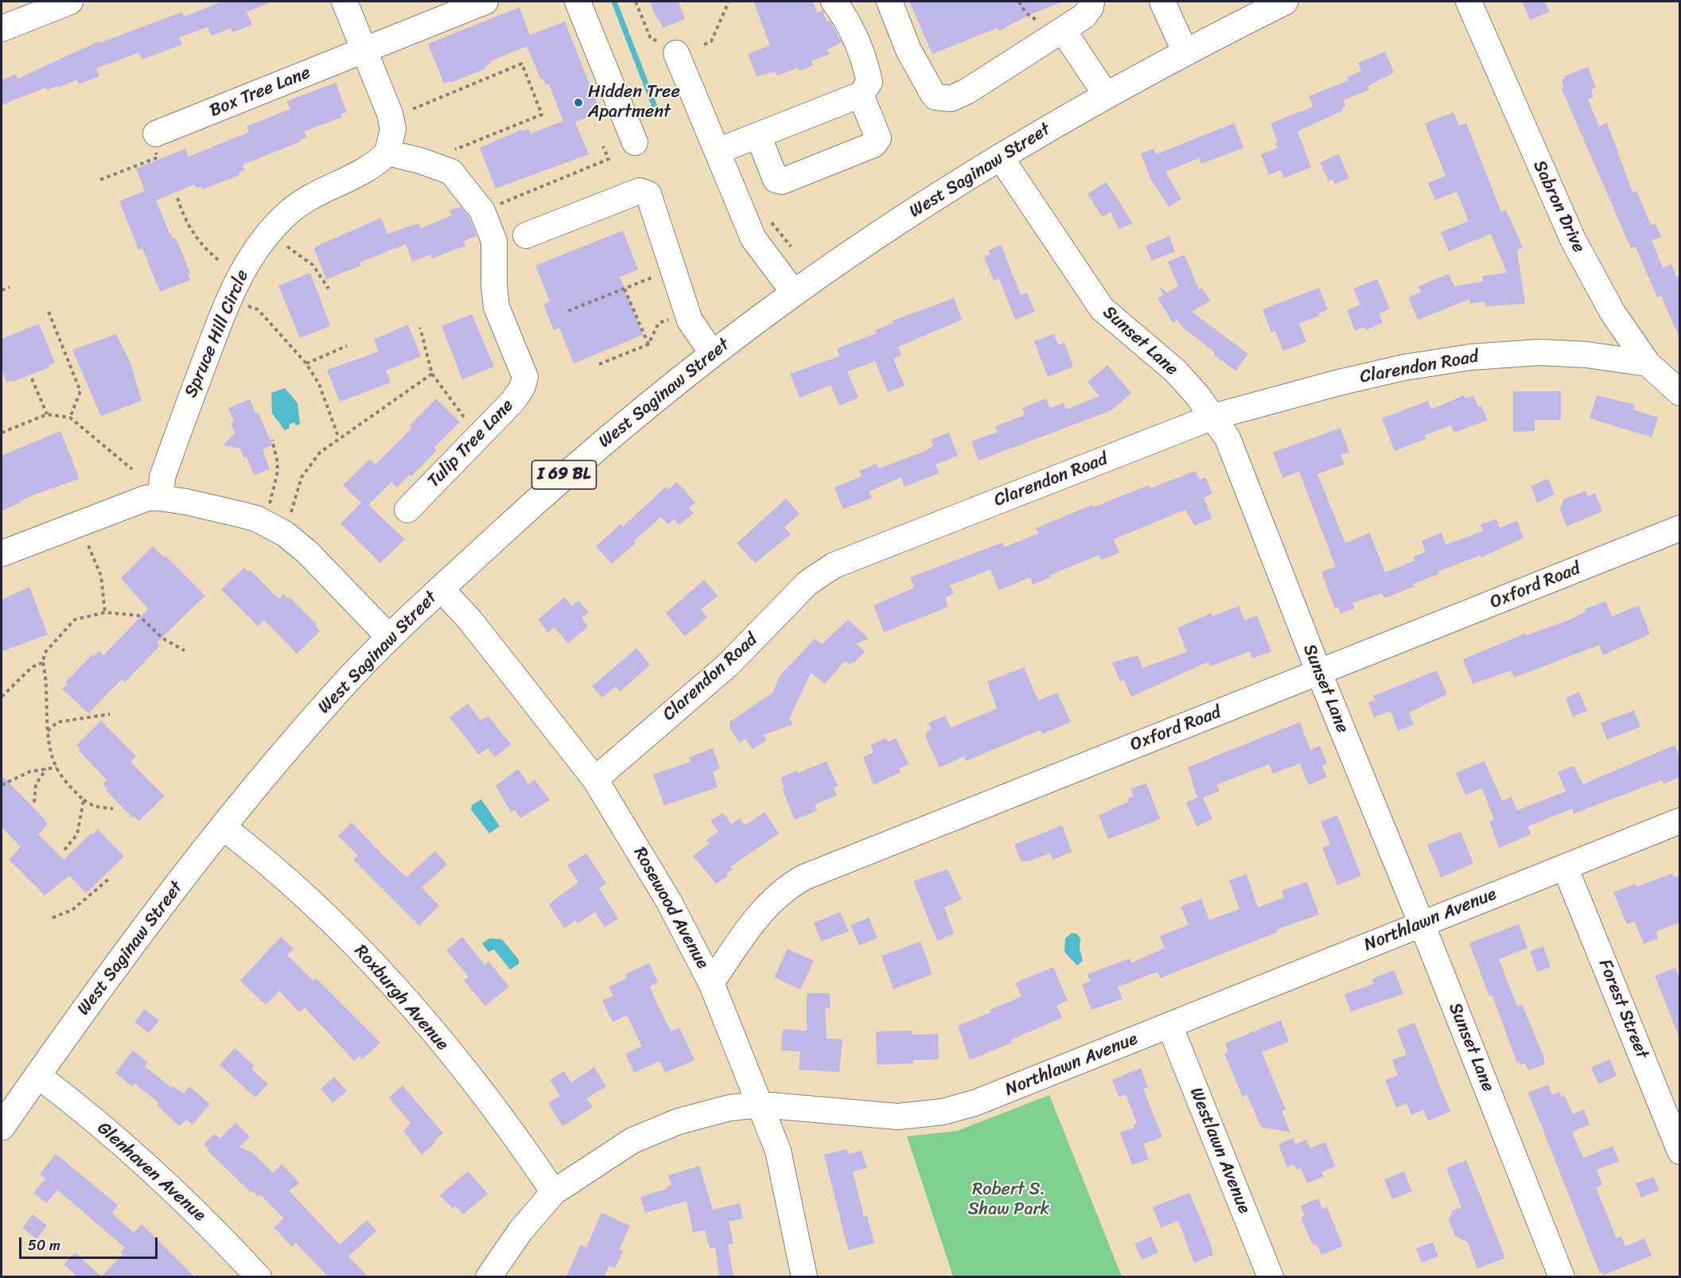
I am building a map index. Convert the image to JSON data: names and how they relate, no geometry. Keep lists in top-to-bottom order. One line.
{"streets":{"main road":["West Saginaw Street","I 69 BL"],"street":["Box Tree Lane","Sabron Drive","Spruce Hill Circle","Sunset Lane","Clarendon Road","Tulip Tree Lane","Oxford Road","Rosewood Avenue","Northlawn Avenue","Roxburgh Avenue","Forest Street","Westlawn Avenue","Glenhaven Avenue"]},"crossings":[["West Saginaw Street","Sunset Lane"],["West Saginaw Street","Rosewood Avenue"],["West Saginaw Street","Roxburgh Avenue"],["West Saginaw Street","Glenhaven Avenue"],["Sabron Drive","Clarendon Road"],["Spruce Hill Circle","Tulip Tree Lane"],["Sunset Lane","Clarendon Road"],["Sunset Lane","Oxford Road"],["Sunset Lane","Northlawn Avenue"],["Clarendon Road","Rosewood Avenue"],["Oxford Road","Rosewood Avenue"],["Rosewood Avenue","Northlawn Avenue"],["Northlawn Avenue","Roxburgh Avenue"],["Northlawn Avenue","Forest Street"],["Northlawn Avenue","Westlawn Avenue"]],"parks":["Robert S. Shaw Park"],"places":["Hidden Tree Apartment"],"scale_bar":"50 m"}
